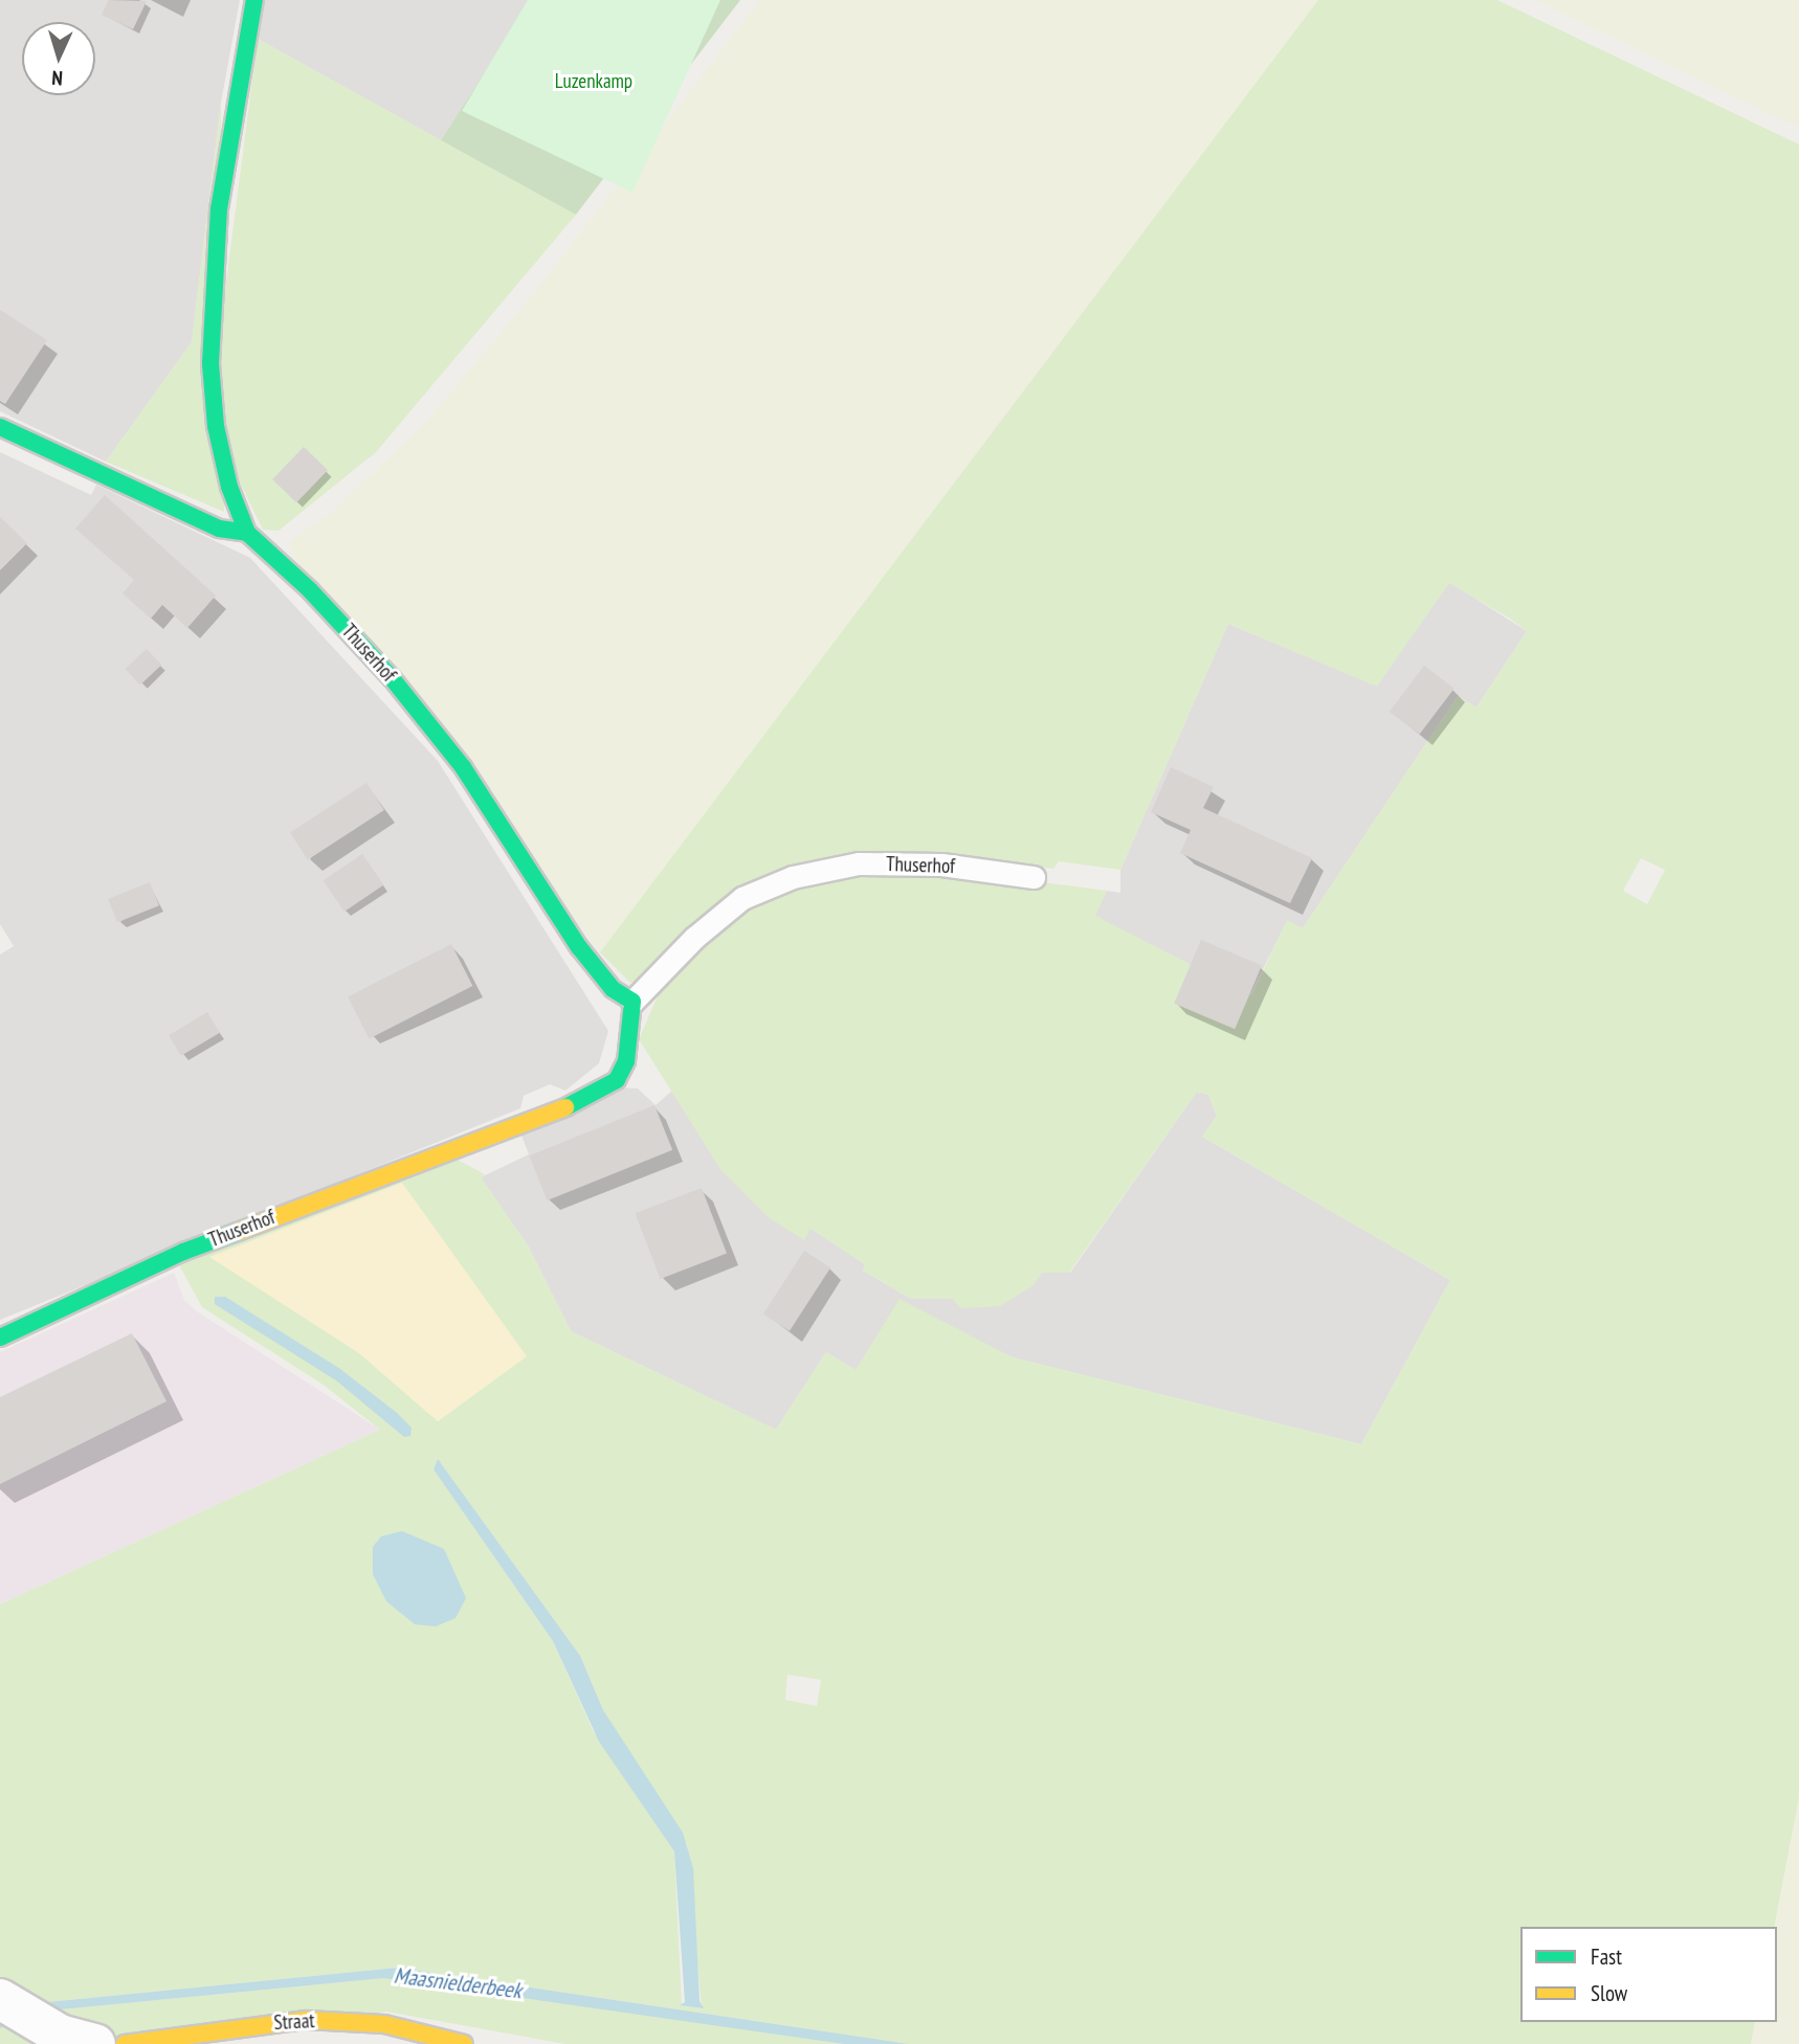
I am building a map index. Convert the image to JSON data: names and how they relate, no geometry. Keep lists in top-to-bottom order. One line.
{"streets":{"street":["Thuserhof","Straat"]},"water":["Maasnielderbeek"],"parks":["Luzenkamp"],"legend":["Fast","Slow"],"north":"bottom"}
